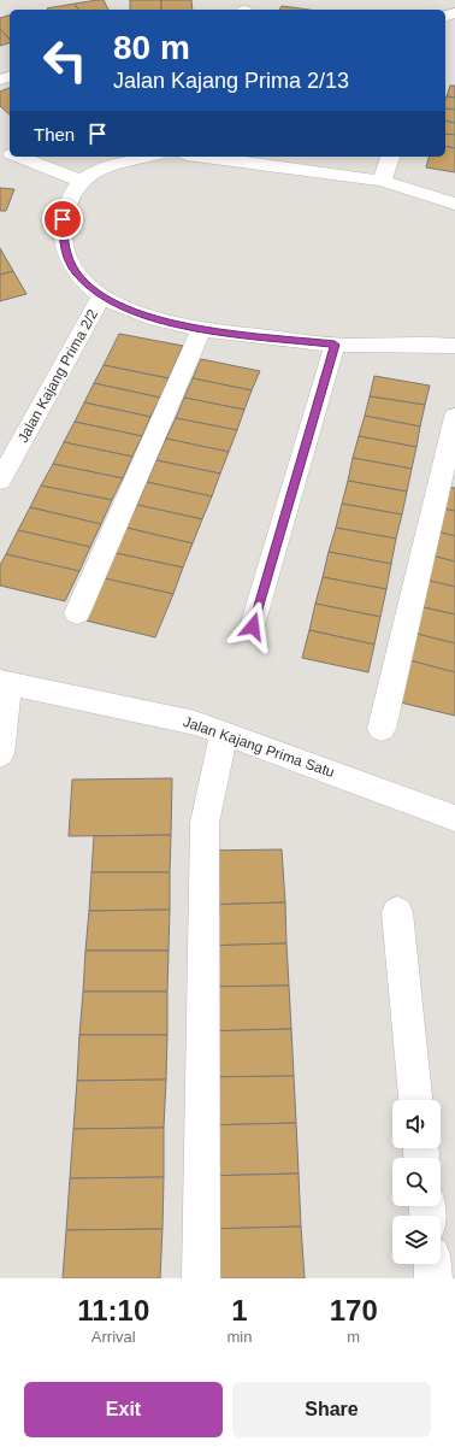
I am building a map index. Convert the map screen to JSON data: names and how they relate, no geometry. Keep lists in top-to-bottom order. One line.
{"streets":{"street":["Jalan Kajang Prima 2/2","Jalan Kajang Prima Satu"]},"page":{"turn":["80 m","Jalan Kajang Prima 2/13"],"then":"Then","eta":["11:10","Arrival","1","min","170","m"],"buttons":["Exit","Share"]}}
